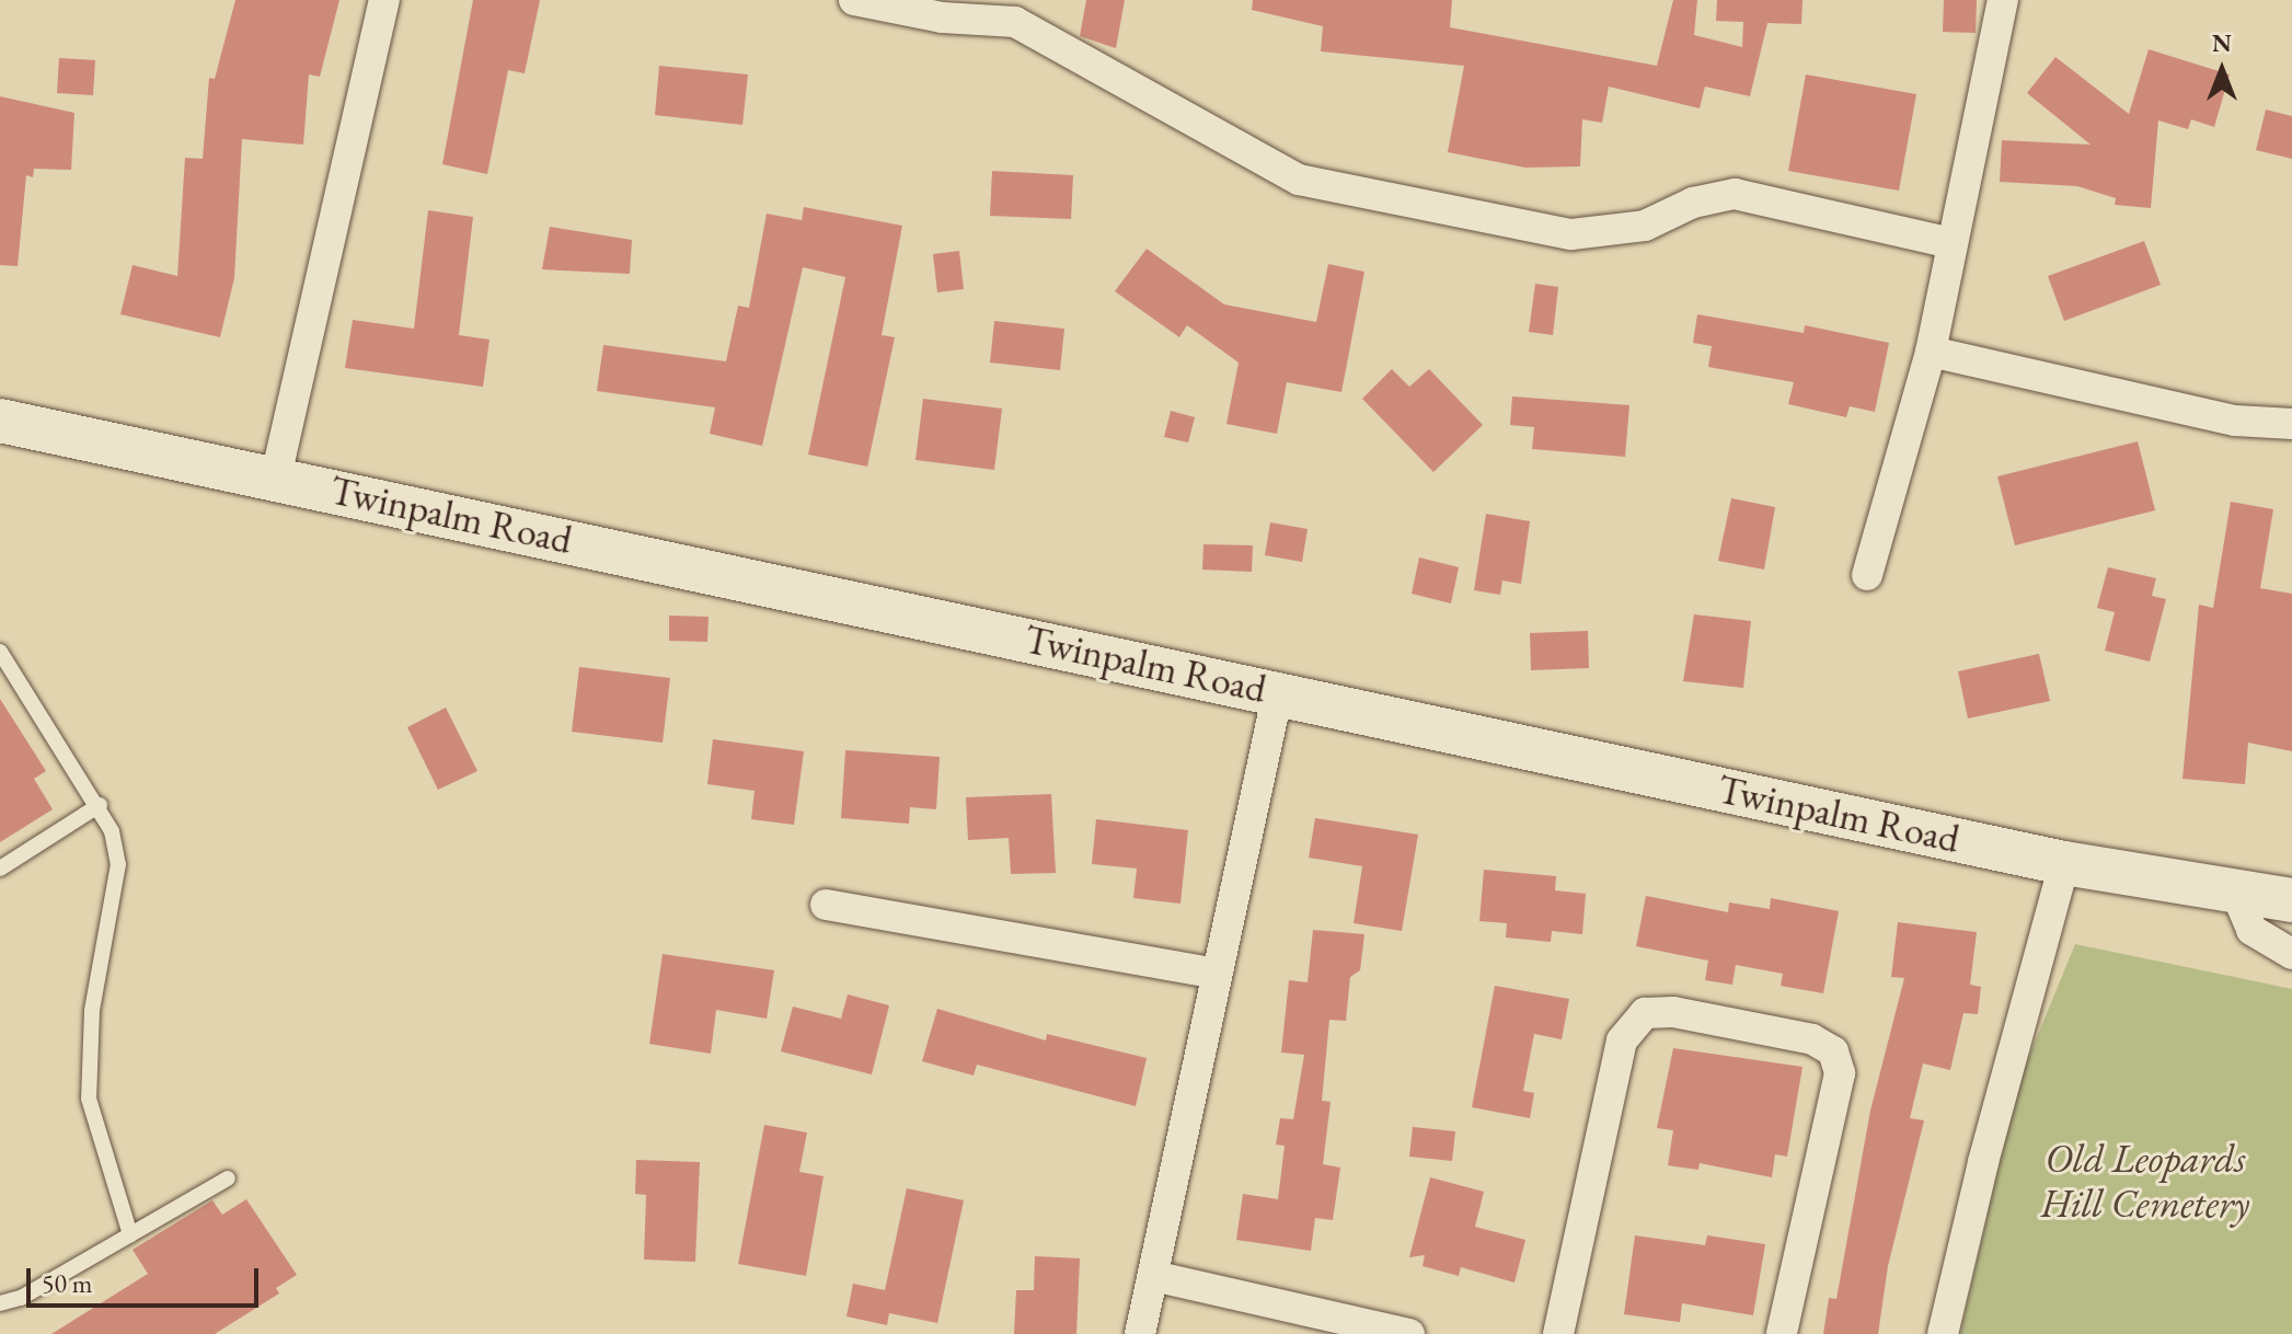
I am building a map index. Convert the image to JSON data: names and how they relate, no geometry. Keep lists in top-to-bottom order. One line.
{"streets":{"main road":["Twinpalm Road"]},"parks":["Old Leopards Hill Cemetery"],"scale_bar":"50 m","north":"top"}
